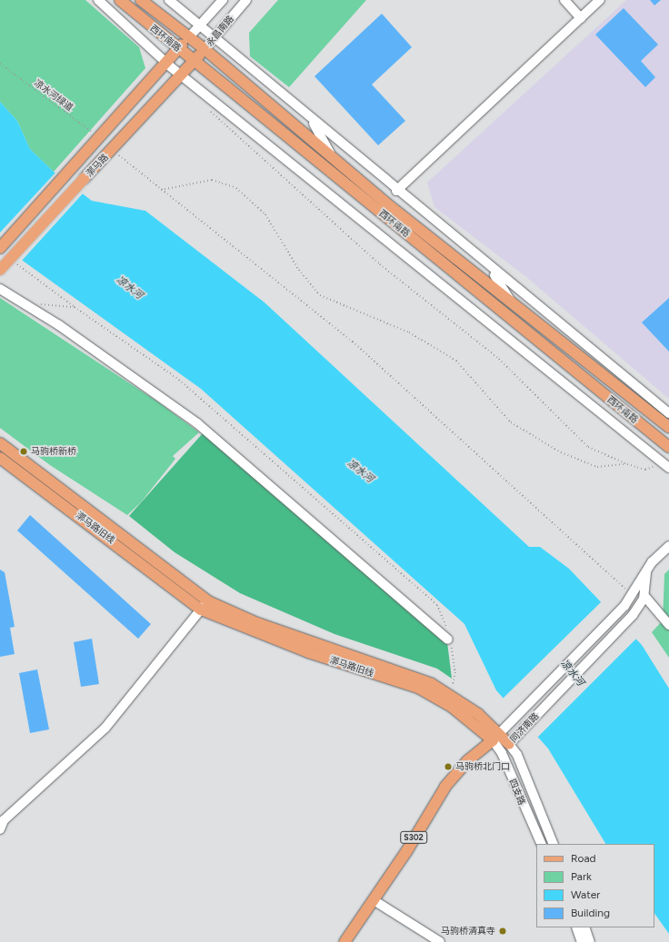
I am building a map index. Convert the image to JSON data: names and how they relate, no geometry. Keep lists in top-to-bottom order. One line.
{"streets":{"main road":["永昌南路","西环南路","漷马路","漷马路旧线","S302"],"street":["同济南路","四支路"],"path":["凉水河绿道"]},"crossings":[["永昌南路","西环南路"],["永昌南路","漷马路"],["西环南路","漷马路"],["凉水河绿道","漷马路"],["漷马路旧线","同济南路"],["漷马路旧线","四支路"],["漷马路旧线","S302"],["同济南路","四支路"],["同济南路","S302"],["四支路","S302"]],"water":["凉水河"],"places":["马驹桥新桥","马驹桥北门口","马驹桥清真寺"],"legend":["Road","Park","Water","Building"]}
